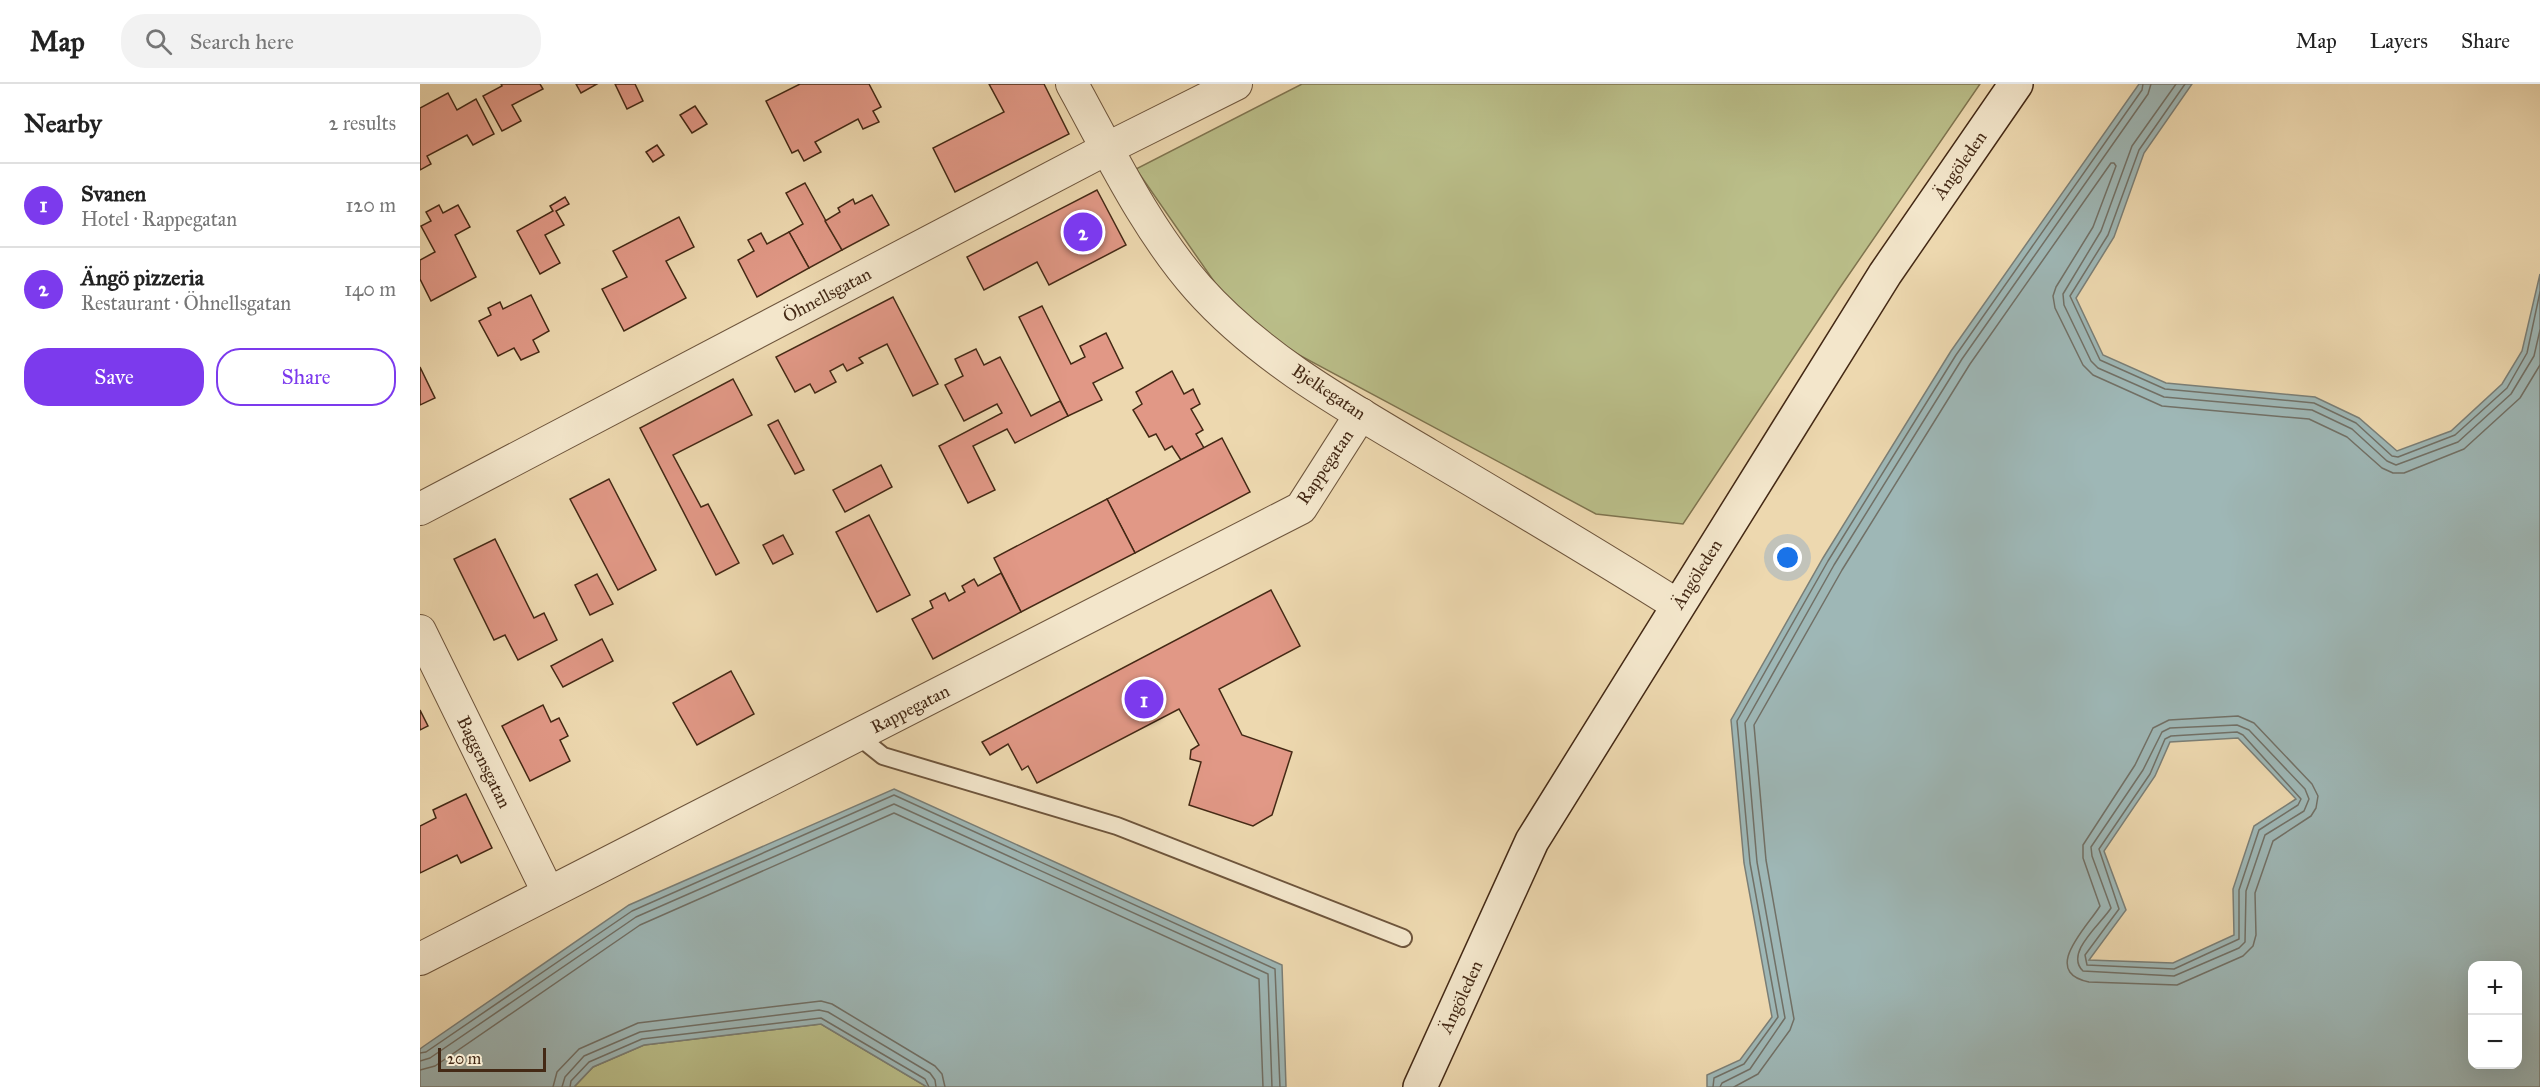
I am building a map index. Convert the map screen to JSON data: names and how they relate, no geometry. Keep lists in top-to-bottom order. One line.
{"streets":{"main road":["Ängöleden"],"street":["Öhnellsgatan","Bjelkegatan","Rappegatan","Baggensgatan"]},"crossings":[["Ängöleden","Bjelkegatan"],["Öhnellsgatan","Bjelkegatan"],["Bjelkegatan","Rappegatan"],["Rappegatan","Baggensgatan"]],"scale_bar":"20 m","page":{"header":"Map","search":"Search here","nav":["Map","Layers","Share"],"heading":["Nearby","2 results"],"list":[{"mark":"1","name":"Svanen","note":"Hotel · Rappegatan","value":"120 m"},{"mark":"2","name":"Ängö pizzeria","note":"Restaurant · Öhnellsgatan","value":"140 m"}],"pins":["2","1"],"buttons":["Save","Share"],"map_buttons":["+","−"],"scale":"20 m"}}
